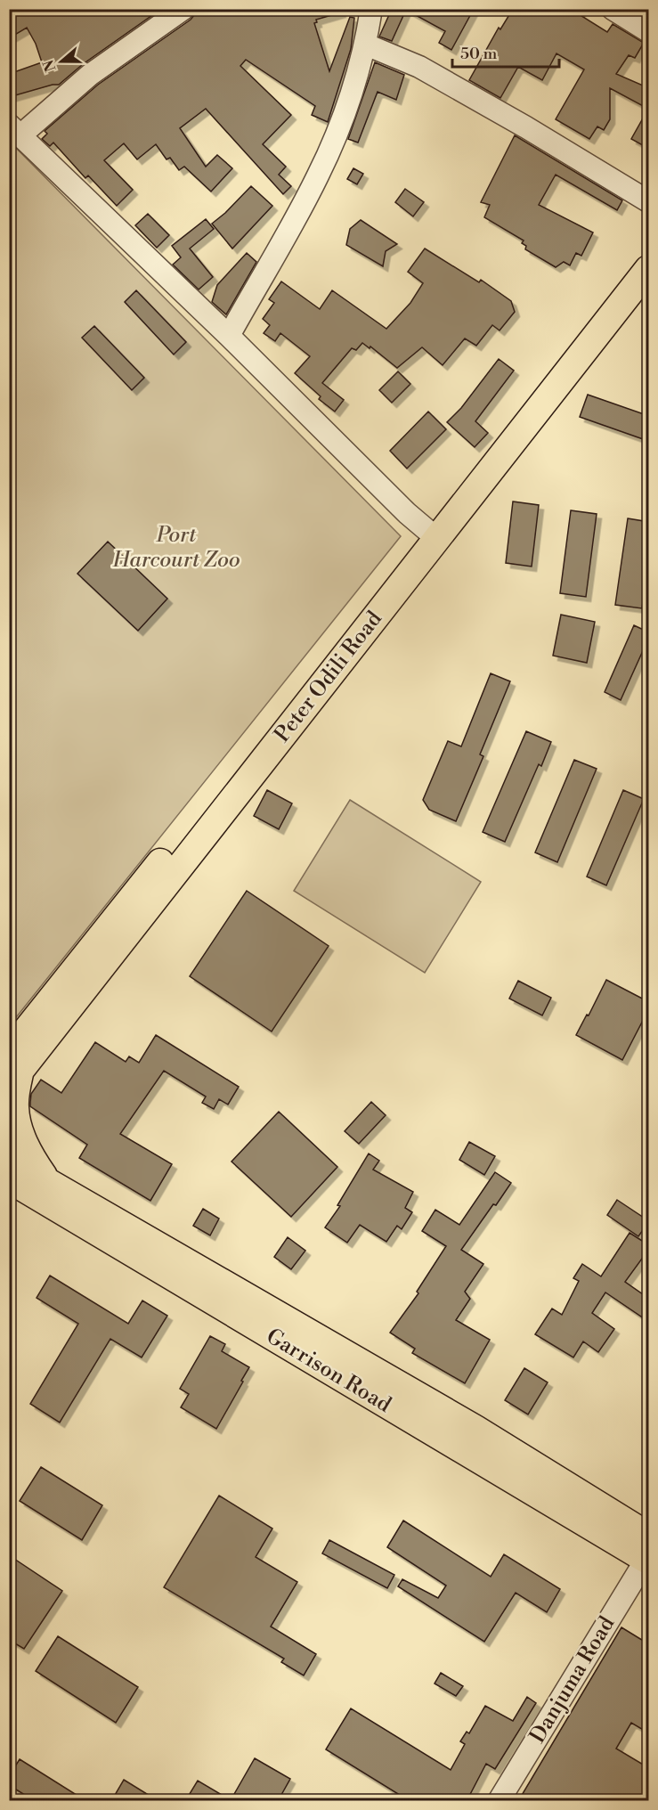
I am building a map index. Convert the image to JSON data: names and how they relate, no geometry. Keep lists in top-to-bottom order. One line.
{"streets":{"main road":["Peter Odili Road","Garrison Road"],"street":["Danjuma Road"]},"crossings":[["Garrison Road","Danjuma Road"]],"parks":["Port Harcourt Zoo"],"scale_bar":"50 m","north":"left"}
